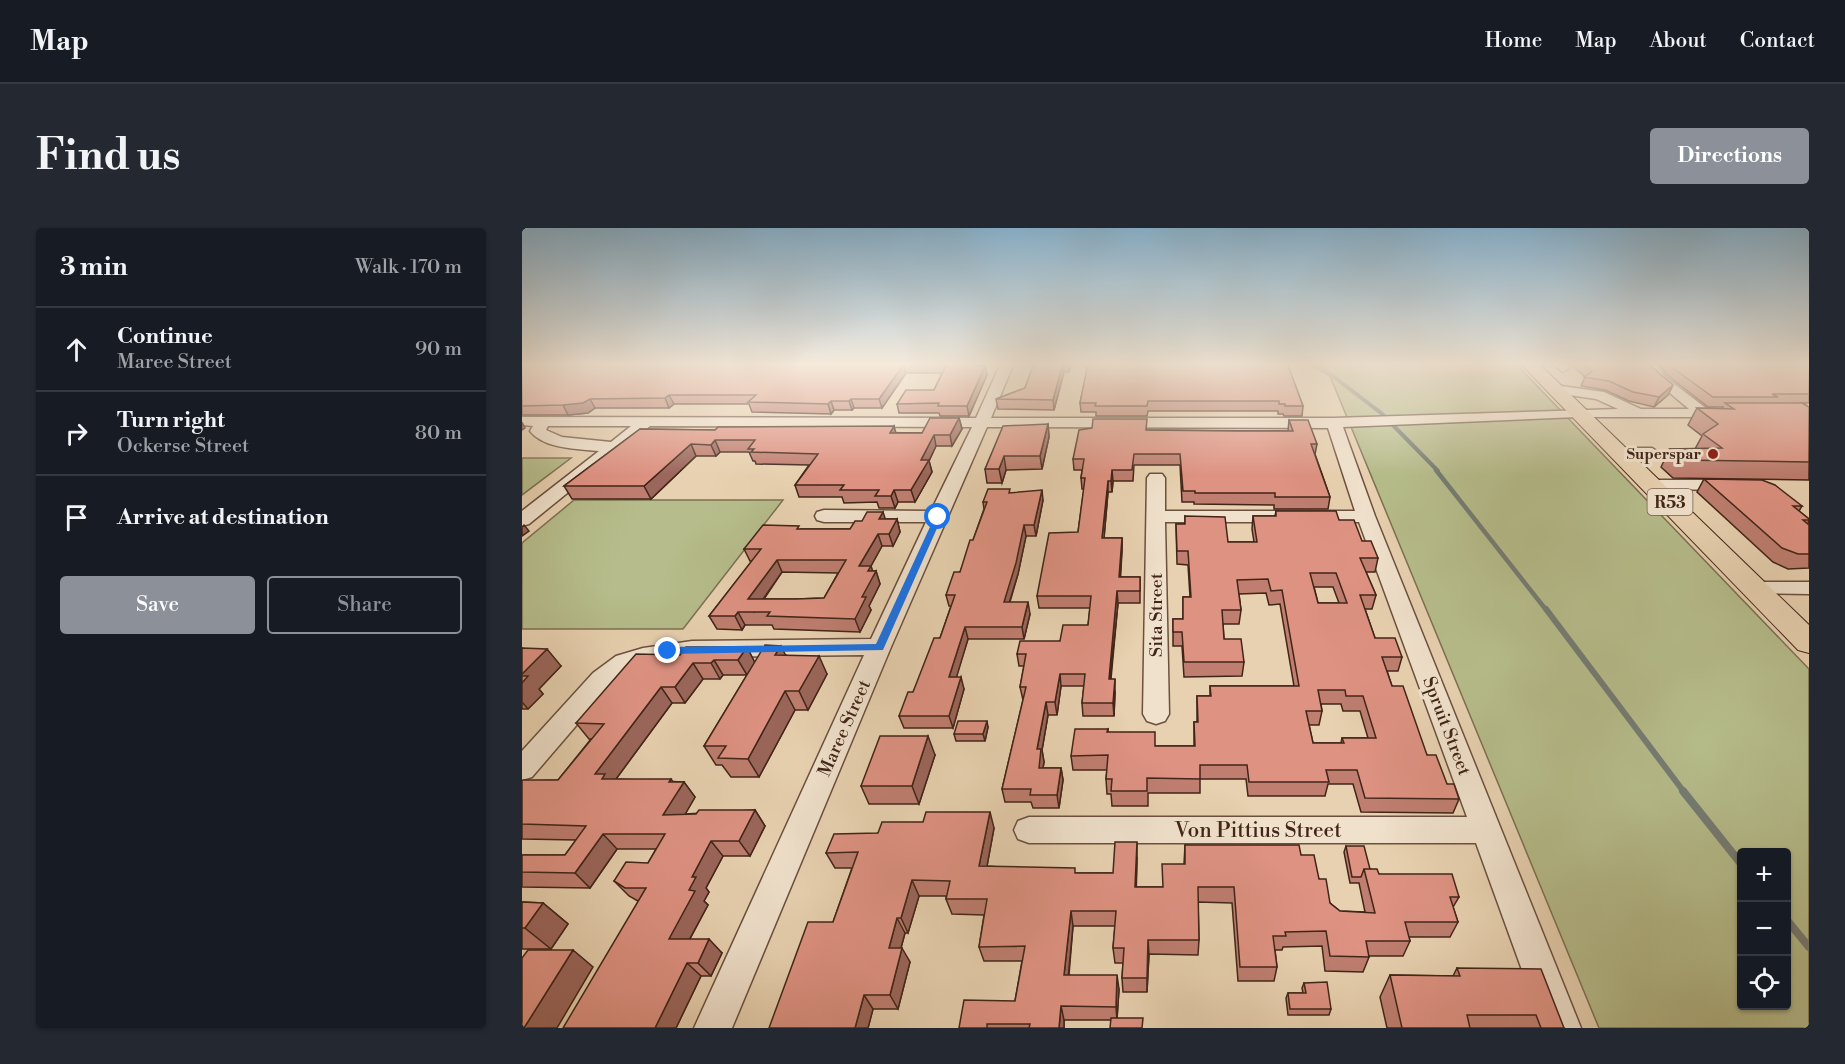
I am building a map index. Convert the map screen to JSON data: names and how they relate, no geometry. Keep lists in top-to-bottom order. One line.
{"streets":{"main road":["R53"],"street":["Sita Street","Spruit Street","Maree Street","Von Pittius Street"]},"crossings":[["Spruit Street","Von Pittius Street"]],"places":["Superspar"],"page":{"header":"Map","nav":["Home","Map","About","Contact"],"buttons":["Directions",["Save","Share"]],"title":"Find us","heading":["3 min","Walk · 170 m"],"list":[["Continue","Maree Street","90 m"],["Turn right","Ockerse Street","80 m"],"Arrive at destination"],"map_buttons":["+","−"]}}
